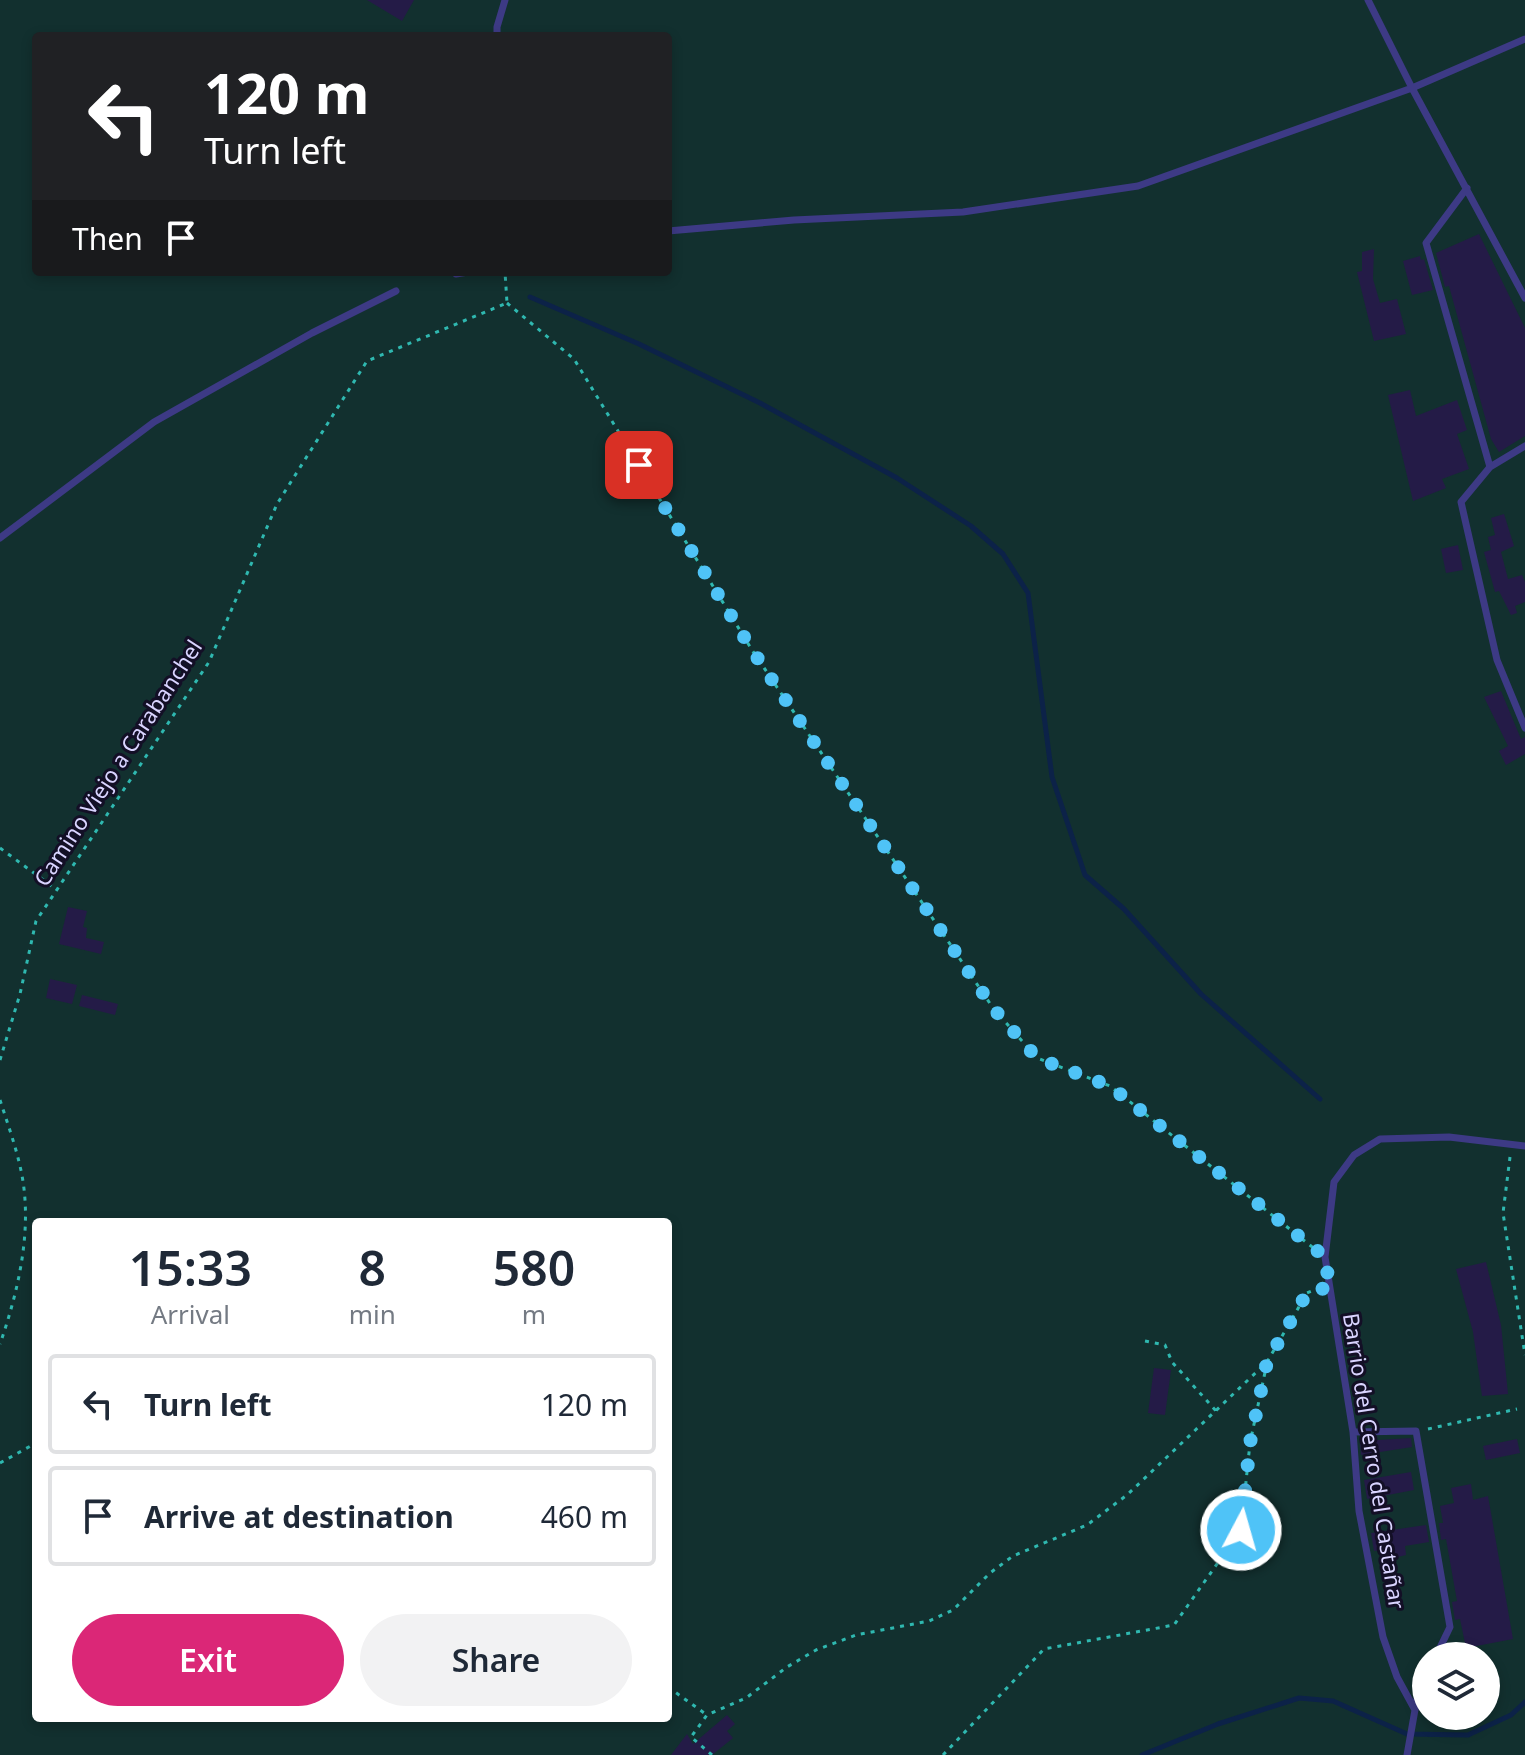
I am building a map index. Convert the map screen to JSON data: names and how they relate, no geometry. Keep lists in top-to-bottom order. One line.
{"streets":{"lane":["Barrio del Cerro del Castañar"],"path":["Camino Viejo a Carabanchel"]},"page":{"turn":["120 m","Turn left"],"then":"Then","eta":["15:33","Arrival","8","min","580","m"],"list":[{"name":"Turn left","value":"120 m"},{"name":"Arrive at destination","value":"460 m"}],"buttons":["Exit","Share"]}}
